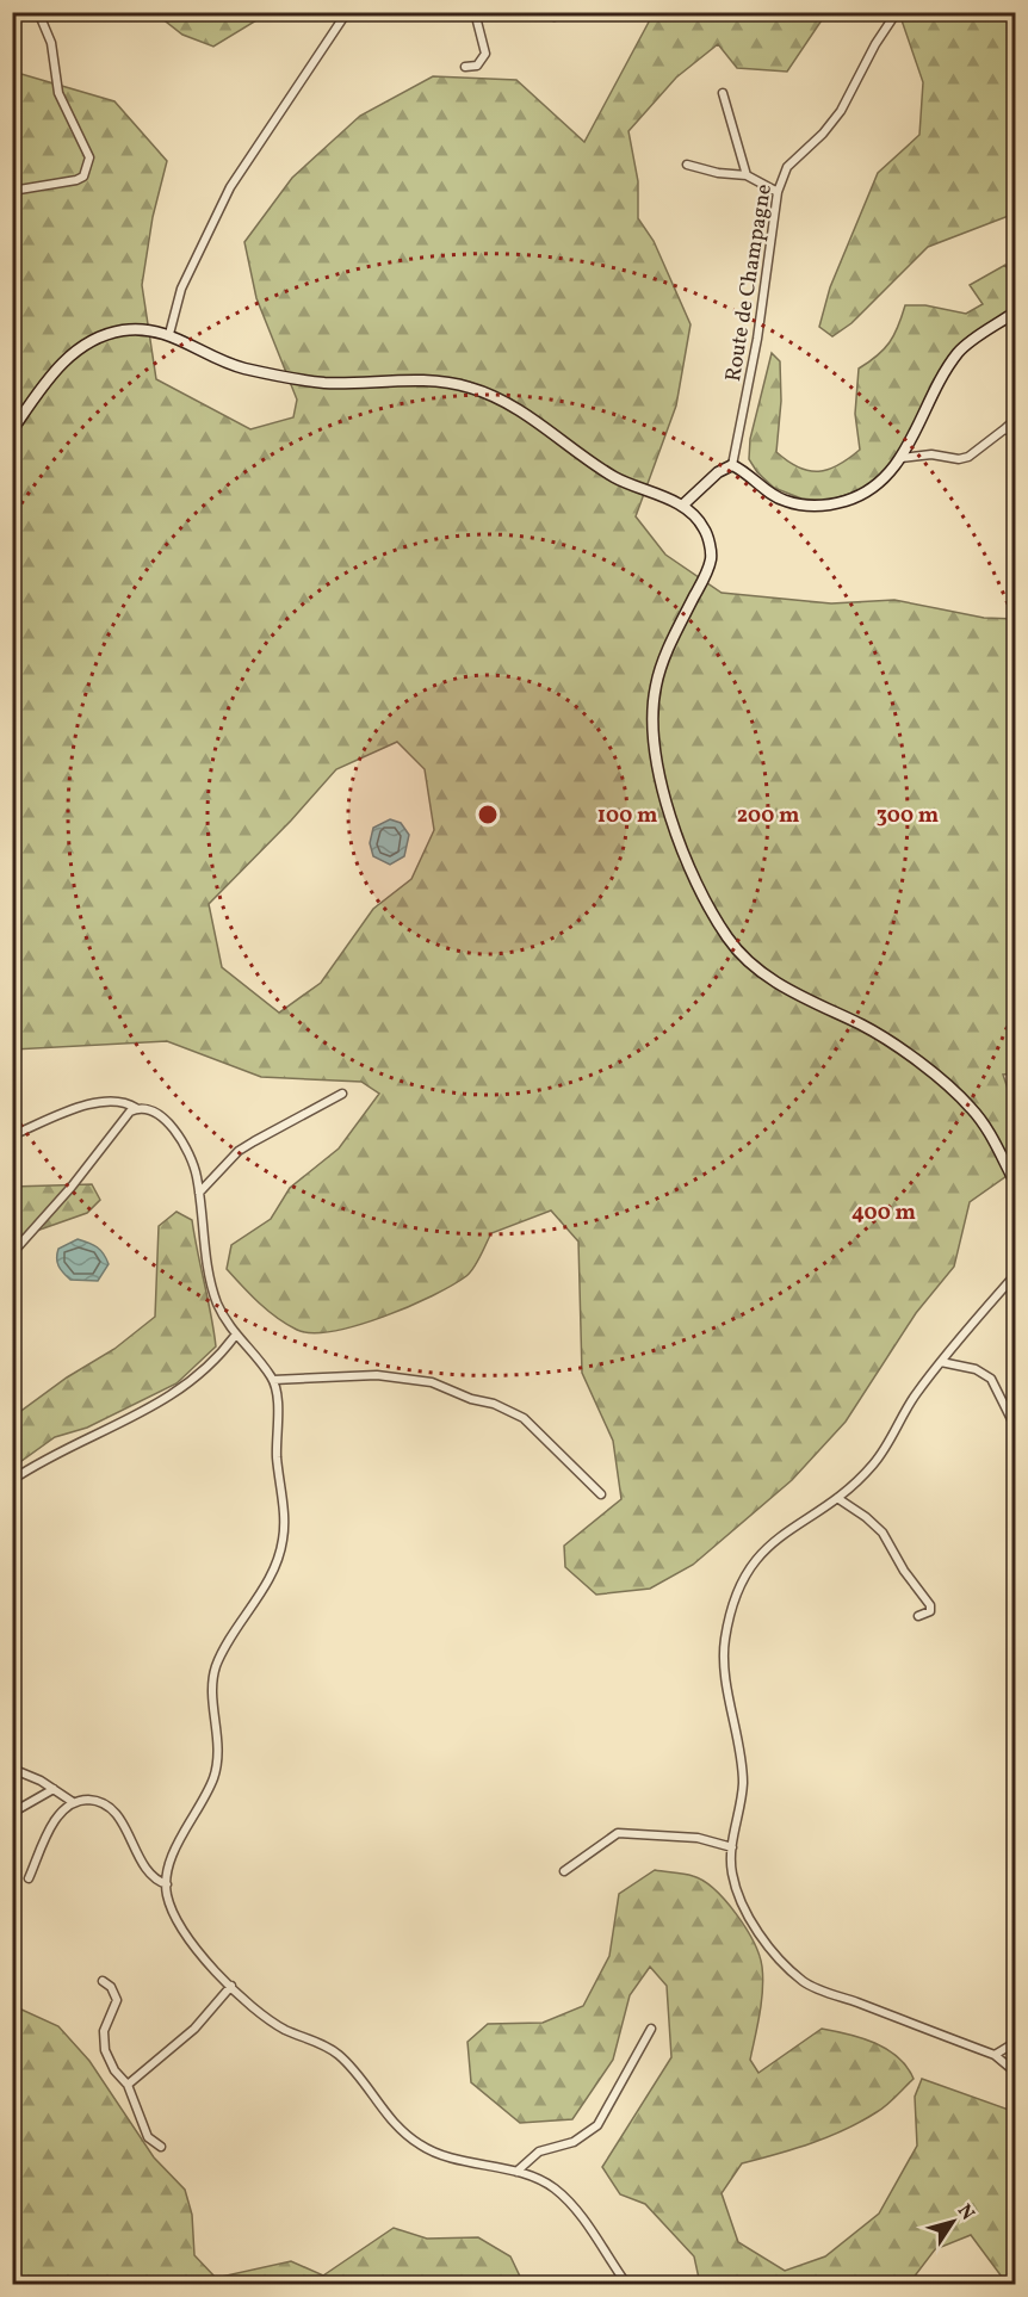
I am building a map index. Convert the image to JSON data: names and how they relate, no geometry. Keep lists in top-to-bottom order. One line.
{"streets":{"street":["Route de Champagne"]},"north":"top right","rings":["100 m","200 m","300 m","400 m"]}
